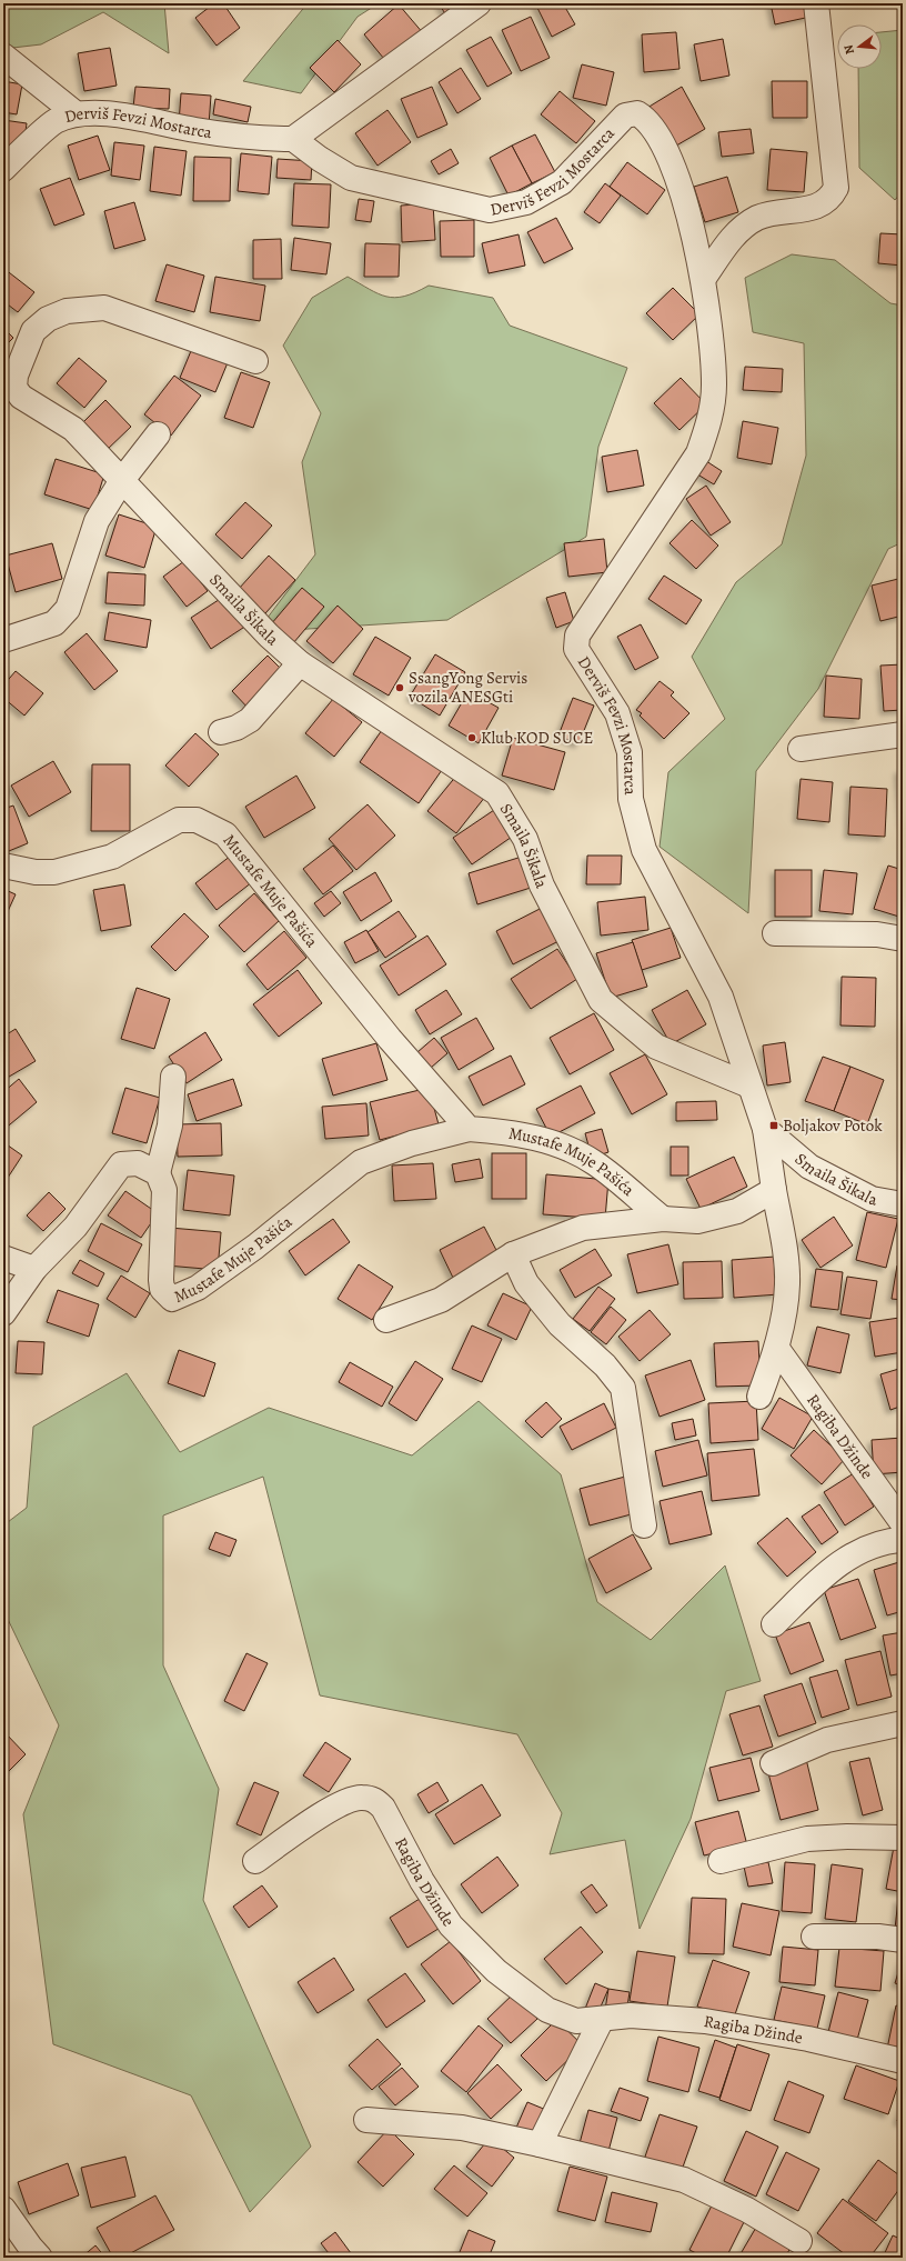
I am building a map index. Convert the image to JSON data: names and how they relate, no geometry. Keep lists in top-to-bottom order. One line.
{"streets":{"street":["Derviš Fevzi Mostarca","Smaila Šikala","Mustafe Muje Pašića","Ragiba Džinde"]},"crossings":[["Derviš Fevzi Mostarca","Smaila Šikala"]],"places":{"other":["SsangYong Servis vozila ANESGti","Klub KOD SUCE"],"transit":["Boljakov Potok"]},"north":"left"}
